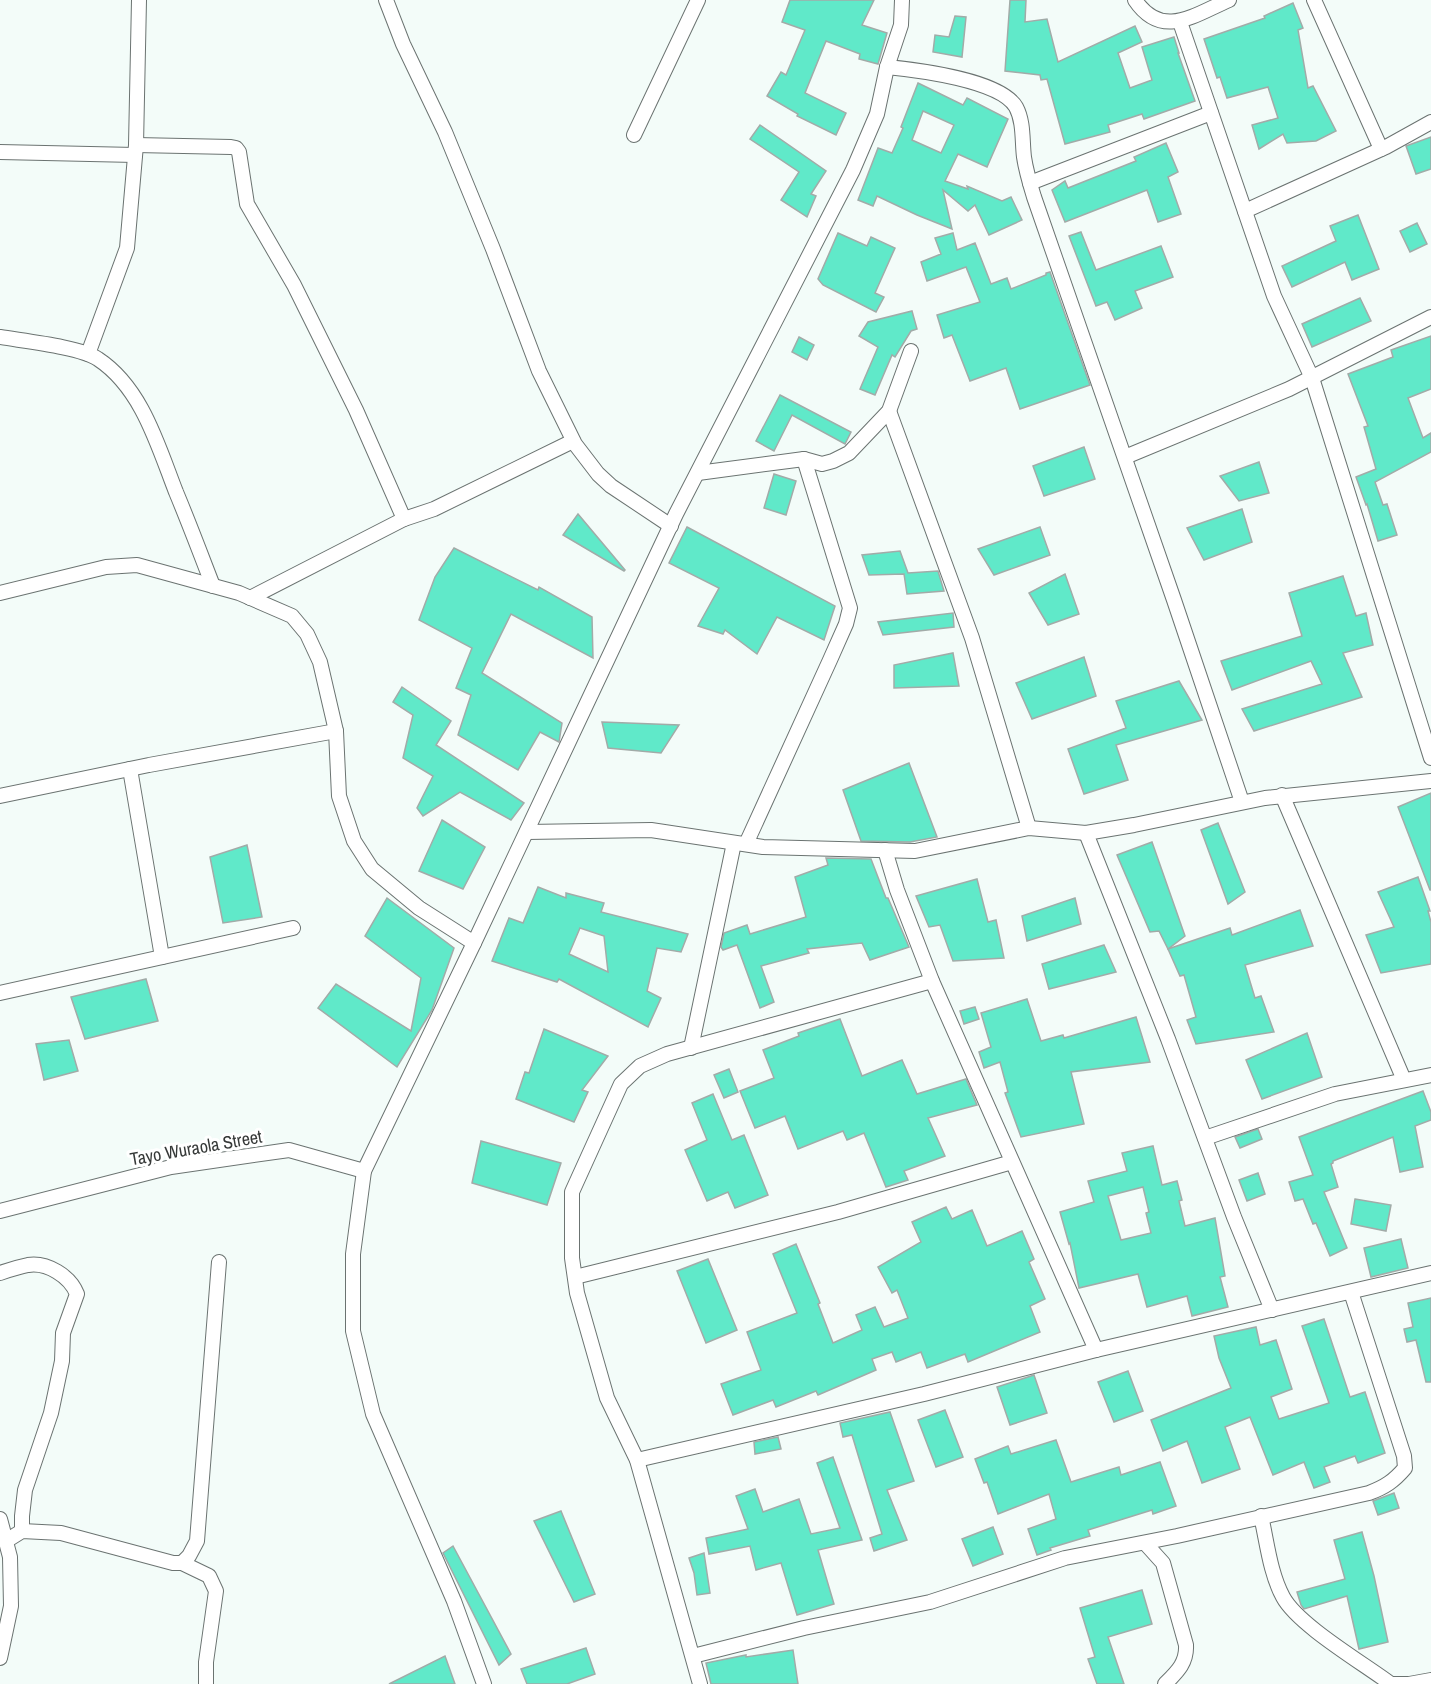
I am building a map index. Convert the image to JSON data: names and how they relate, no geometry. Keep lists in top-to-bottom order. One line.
{"streets":{"street":["Tayo Wuraola Street"]}}
